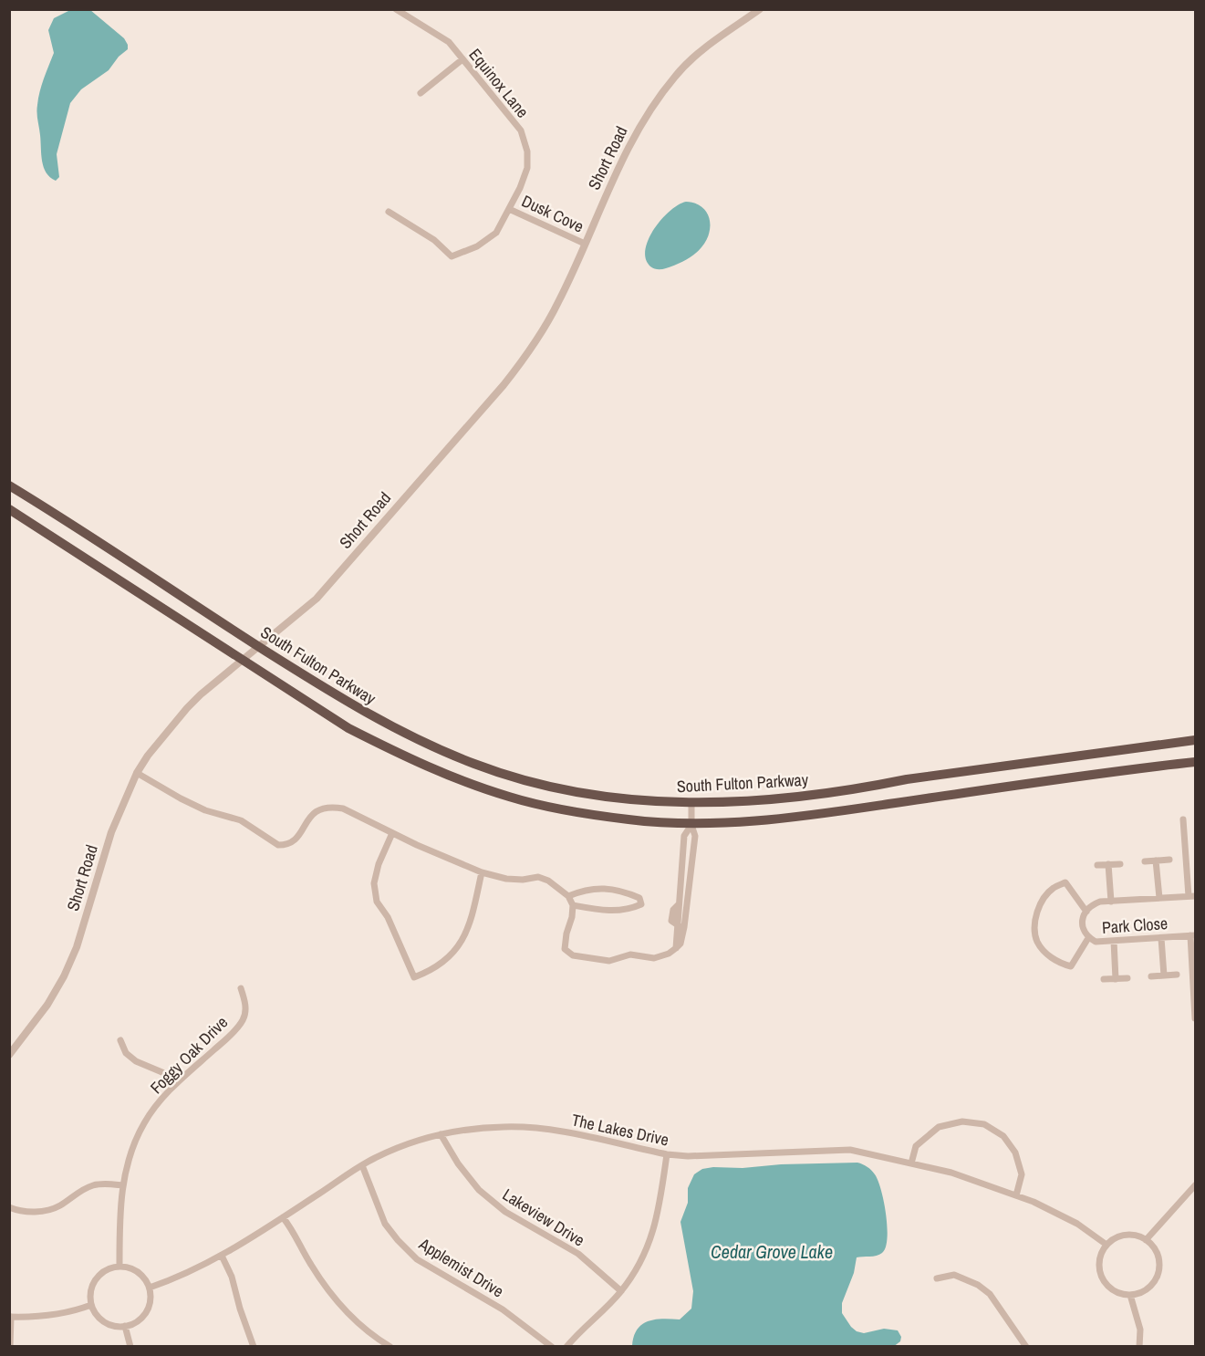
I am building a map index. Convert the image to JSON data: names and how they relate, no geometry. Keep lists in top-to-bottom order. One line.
{"streets":{"highway":["South Fulton Parkway"],"street":["Equinox Lane","Short Road","Dusk Cove","Park Close","Foggy Oak Drive","The Lakes Drive","Lakeview Drive","Applemist Drive"]},"crossings":[["Equinox Lane","Dusk Cove"],["Short Road","Dusk Cove"],["Short Road","South Fulton Parkway"],["Foggy Oak Drive","The Lakes Drive"],["The Lakes Drive","Lakeview Drive"],["The Lakes Drive","Applemist Drive"]],"water":["Cedar Grove Lake"]}
